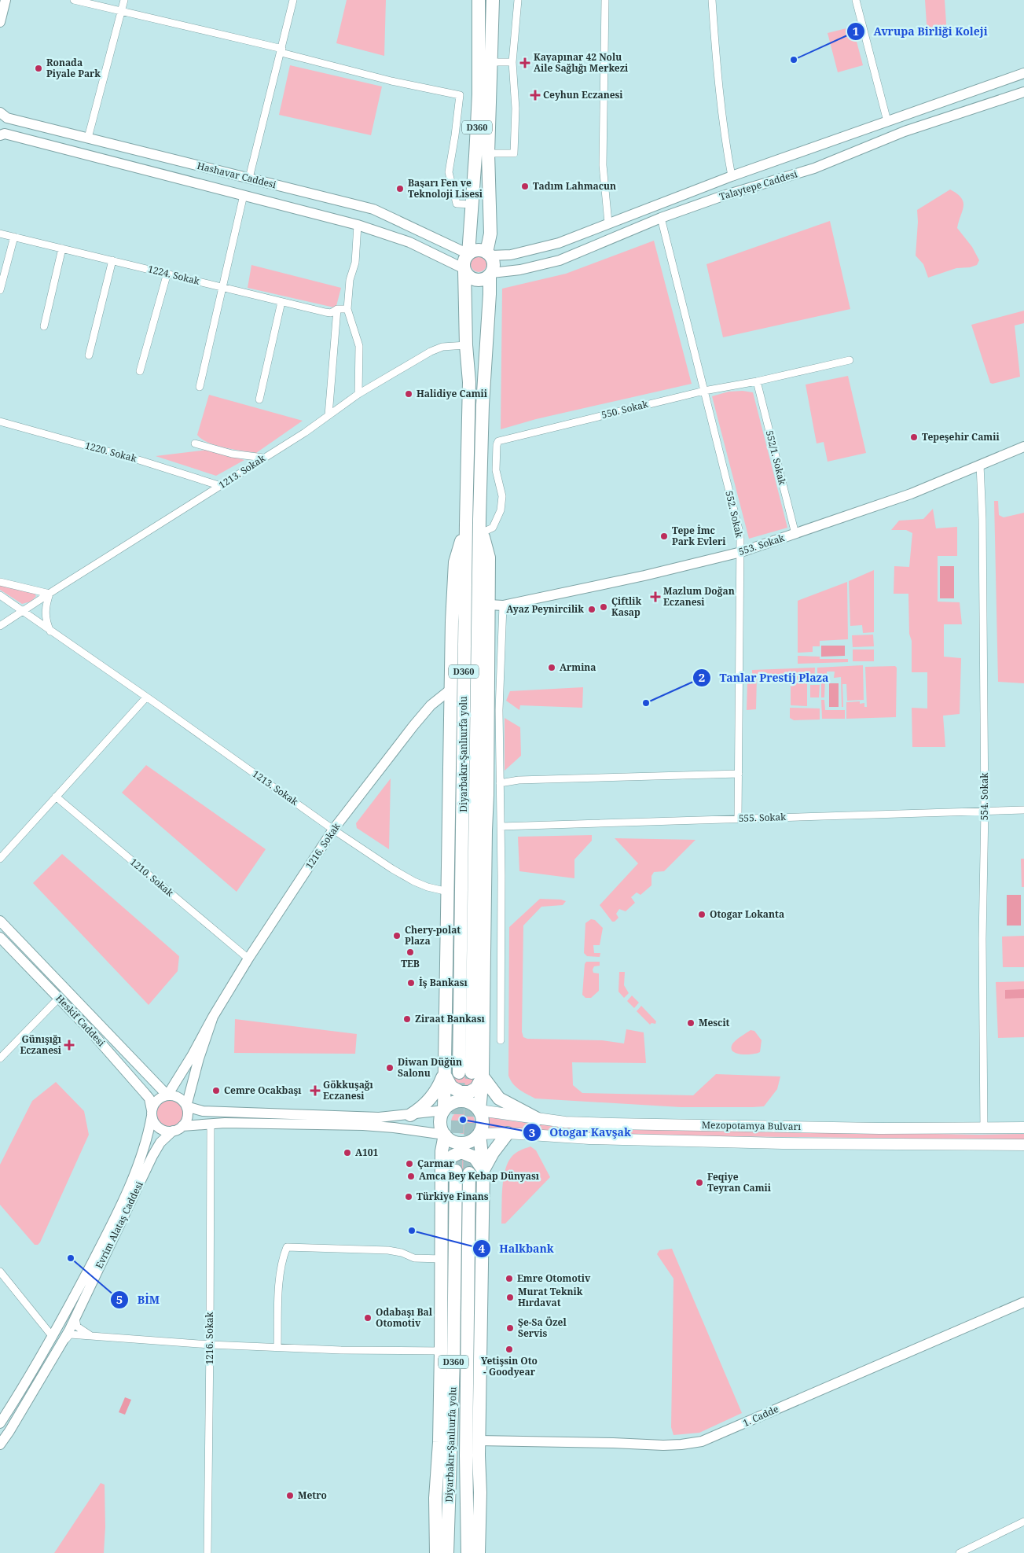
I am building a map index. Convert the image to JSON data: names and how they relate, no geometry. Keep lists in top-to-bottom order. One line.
{"streets":{"highway":["D360","Diyarbakır-Şanlıurfa yolu"],"main road":["Hashavar Caddesi","Talaytepe Caddesi","553. Sokak","1216. Sokak","Heskif Caddesi","Mezopotamya Bulvarı","Evrim Alataş Caddesi","1. Cadde"],"street":["1224. Sokak","550. Sokak","1220. Sokak","552/1. Sokak","1213. Sokak","552. Sokak","554. Sokak","555. Sokak","1210. Sokak"]},"crossings":[["D360","Hashavar Caddesi"],["D360","Talaytepe Caddesi"],["D360","Diyarbakır-Şanlıurfa yolu"],["Hashavar Caddesi","Talaytepe Caddesi"],["Hashavar Caddesi","Diyarbakır-Şanlıurfa yolu"],["Talaytepe Caddesi","552. Sokak"],["Talaytepe Caddesi","Diyarbakır-Şanlıurfa yolu"],["550. Sokak","552/1. Sokak"],["550. Sokak","552. Sokak"],["1220. Sokak","1213. Sokak"],["552/1. Sokak","553. Sokak"],["1213. Sokak","Diyarbakır-Şanlıurfa yolu"],["1213. Sokak","1216. Sokak"],["552. Sokak","553. Sokak"],["552. Sokak","555. Sokak"],["553. Sokak","554. Sokak"],["554. Sokak","555. Sokak"],["554. Sokak","Mezopotamya Bulvarı"],["1216. Sokak","1210. Sokak"],["Heskif Caddesi","Evrim Alataş Caddesi"]],"places":{"other":["Avrupa Birliği Koleji","Ronada Piyale Park","Tadım Lahmacun","Başarı Fen ve Teknoloji Lisesi","Halidiye Camii","Tepeşehir Camii","Tepe İmc Park Evleri","Çiftlik Kasap","Ayaz Peynircilik","Armina","Tanlar Prestij Plaza","Otogar Lokanta","Chery-polat Plaza","TEB","İş Bankası","Ziraat Bankası","Mescit","Diwan Düğün Salonu","Cemre Ocakbaşı","Otogar Kavşak","A101","Çarmar","Amca Bey Kebap Dünyası","Feqiye Teyran Camii","Türkiye Finans","Halkbank","BİM","Emre Otomotiv","Murat Teknik Hırdavat","Odabaşı Bal Otomotiv","Şe-Sa Özel Servis","Yetişsin Oto - Goodyear","Metro"],"health":["Kayapınar 42 Nolu Aile Sağlığı Merkezi","Ceyhun Eczanesi","Mazlum Doğan Eczanesi","Günışığı Eczanesi","Gökkuşağı Eczanesi"]}}
